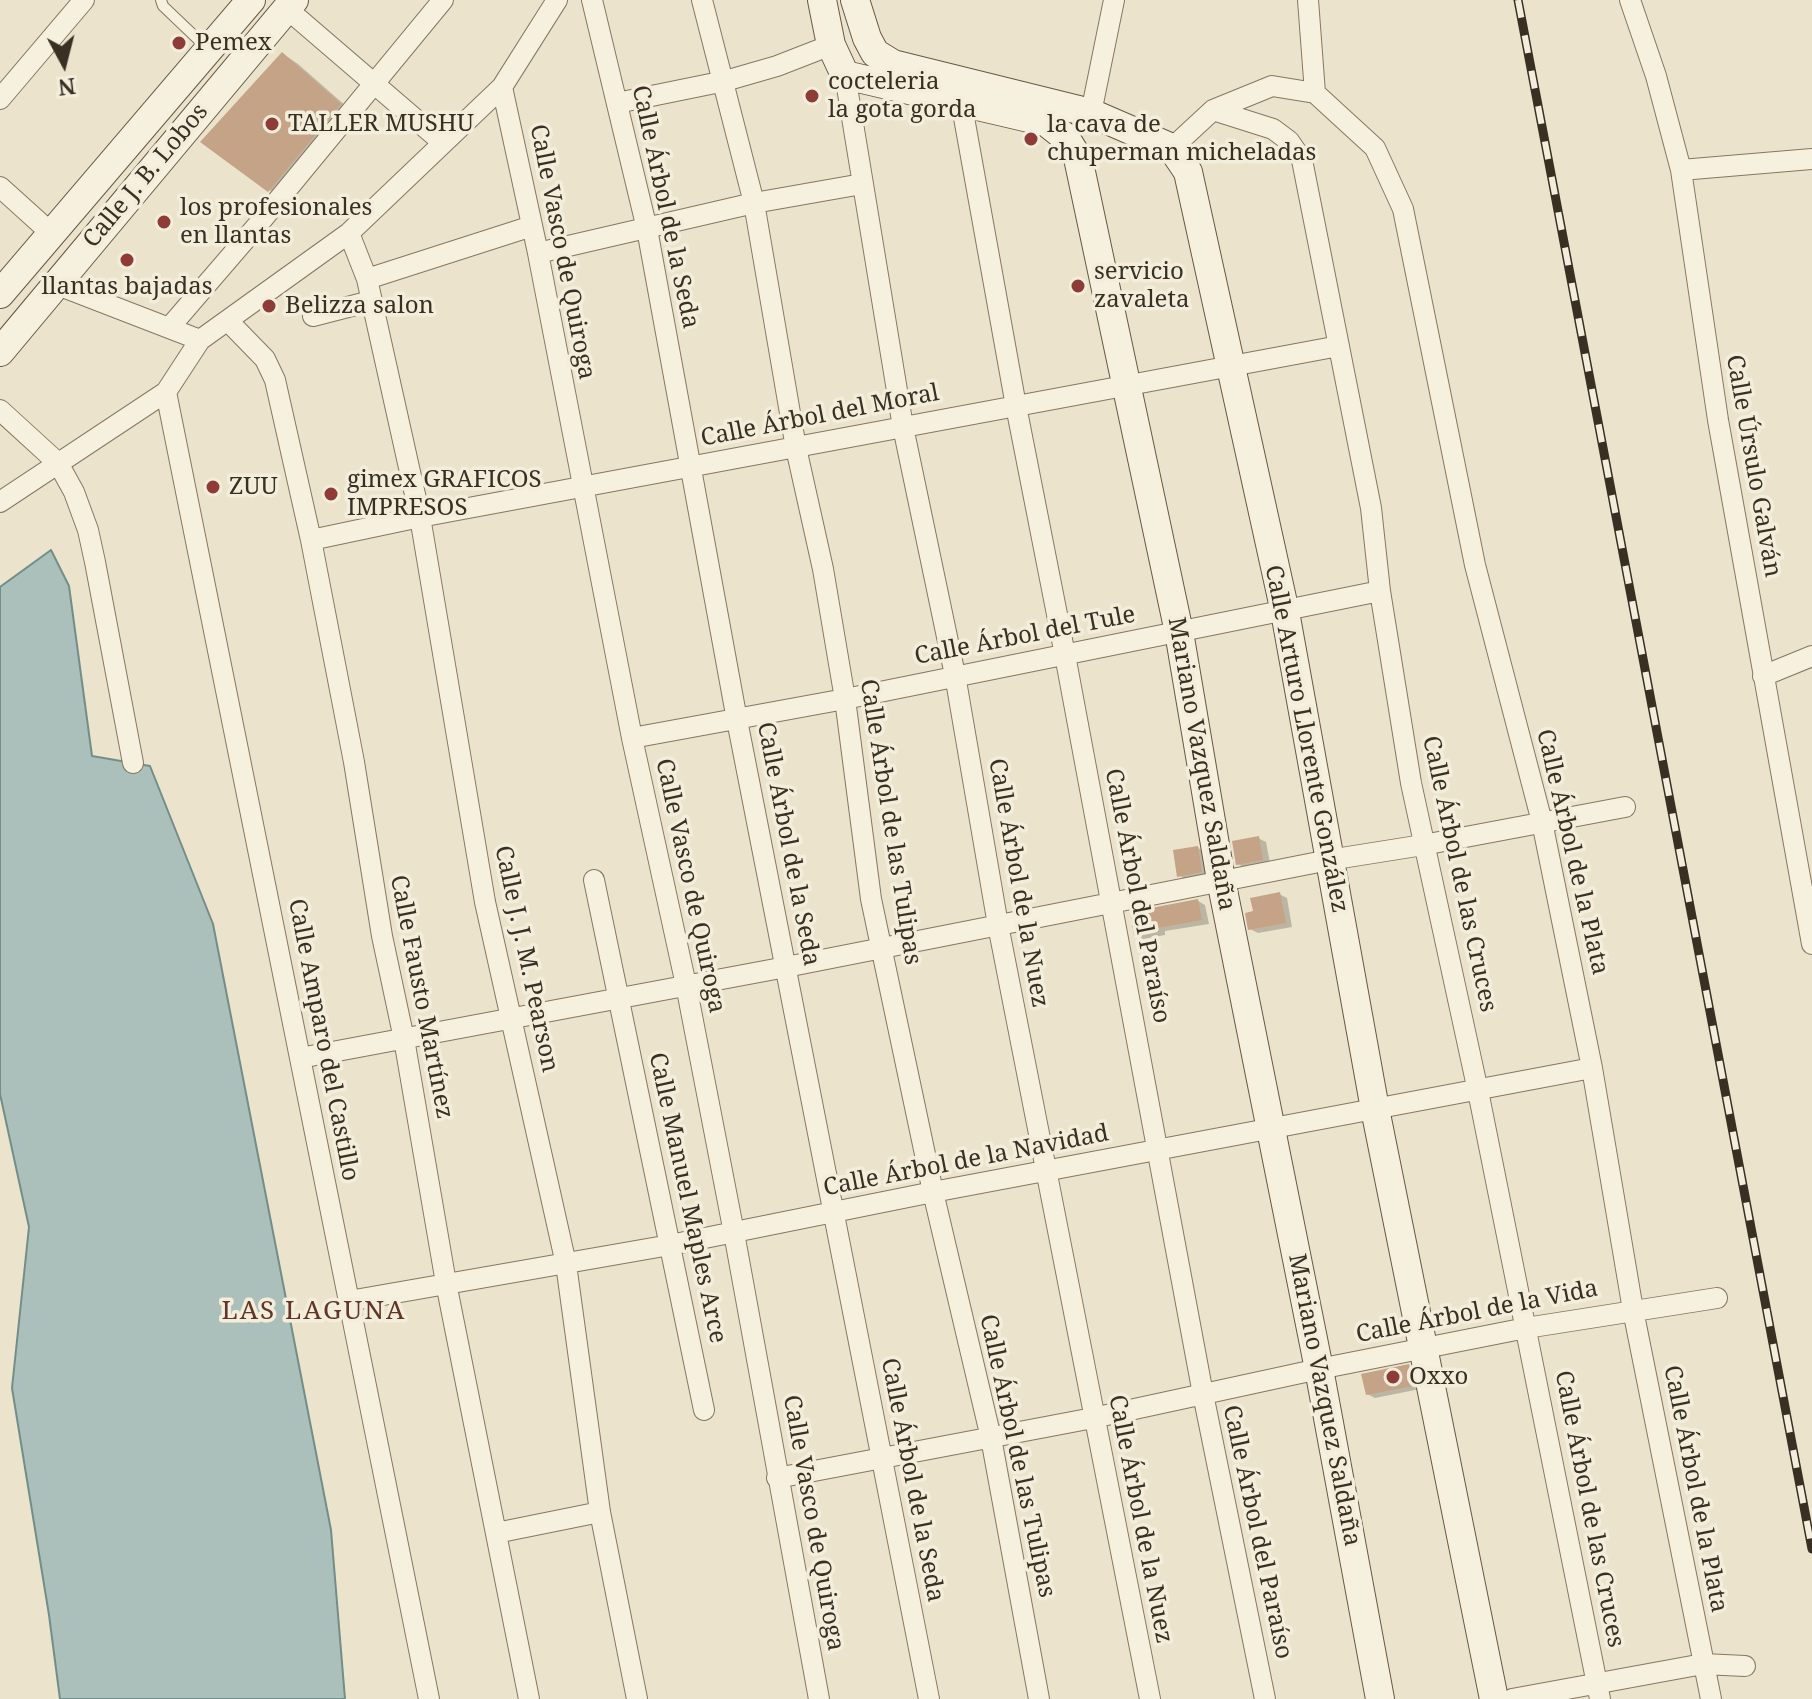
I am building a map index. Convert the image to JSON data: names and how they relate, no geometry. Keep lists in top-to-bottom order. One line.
{"streets":{"street":["Calle J. B. Lobos","Calle Árbol de la Seda","Calle Vasco de Quiroga","Calle Árbol del Moral","Calle Úrsulo Galván","Calle Árbol del Tule","Calle Arturo Llorente González","Mariano Vazquez Saldaña","Calle Árbol de las Tulipas","Calle Árbol de la Plata","Calle Árbol de las Cruces","Calle Árbol de la Nuez","Calle Árbol del Paraíso","Calle J. J. M. Pearson","Calle Fausto Martínez","Calle Amparo del Castillo","Calle Árbol de la Navidad","Calle Manuel Maples Arce","Calle Árbol de la Vida"]},"crossings":[["Calle Árbol de la Seda","Calle Árbol del Moral"],["Calle Árbol de la Seda","Calle Árbol del Tule"],["Calle Árbol de la Seda","Calle Árbol de la Navidad"],["Calle Árbol de la Seda","Calle Árbol de la Vida"],["Calle Vasco de Quiroga","Calle Árbol del Moral"],["Calle Vasco de Quiroga","Calle Árbol del Tule"],["Calle Vasco de Quiroga","Calle Árbol de la Navidad"],["Calle Vasco de Quiroga","Calle Árbol de la Vida"],["Calle Árbol del Moral","Calle Arturo Llorente González"],["Calle Árbol del Moral","Mariano Vazquez Saldaña"],["Calle Árbol del Moral","Calle Árbol de las Tulipas"],["Calle Árbol del Moral","Calle Árbol de las Cruces"],["Calle Árbol del Moral","Calle Árbol de la Nuez"],["Calle Árbol del Moral","Calle Árbol del Paraíso"],["Calle Árbol del Moral","Calle J. J. M. Pearson"],["Calle Árbol del Moral","Calle Fausto Martínez"],["Calle Árbol del Tule","Calle Arturo Llorente González"],["Calle Árbol del Tule","Mariano Vazquez Saldaña"],["Calle Árbol del Tule","Calle Árbol de las Tulipas"],["Calle Árbol del Tule","Calle Árbol de las Cruces"],["Calle Árbol del Tule","Calle Árbol de la Nuez"],["Calle Árbol del Tule","Calle Árbol del Paraíso"],["Calle Arturo Llorente González","Calle Árbol de la Navidad"],["Calle Arturo Llorente González","Calle Árbol de la Vida"],["Mariano Vazquez Saldaña","Calle Árbol de la Nuez"],["Mariano Vazquez Saldaña","Calle Árbol del Paraíso"],["Mariano Vazquez Saldaña","Calle Árbol de la Navidad"],["Mariano Vazquez Saldaña","Calle Árbol de la Vida"],["Calle Árbol de las Tulipas","Calle Árbol de la Navidad"],["Calle Árbol de las Tulipas","Calle Árbol de la Vida"],["Calle Árbol de la Plata","Calle Árbol de la Navidad"],["Calle Árbol de la Plata","Calle Árbol de la Vida"],["Calle Árbol de las Cruces","Calle Árbol de la Navidad"],["Calle Árbol de las Cruces","Calle Árbol de la Vida"],["Calle Árbol de la Nuez","Calle Árbol de la Navidad"],["Calle Árbol de la Nuez","Calle Árbol de la Vida"],["Calle Árbol del Paraíso","Calle Árbol de la Navidad"],["Calle Árbol del Paraíso","Calle Árbol de la Vida"],["Calle J. J. M. Pearson","Calle Árbol de la Navidad"],["Calle Fausto Martínez","Calle Árbol de la Navidad"],["Calle Amparo del Castillo","Calle Árbol de la Navidad"],["Calle Árbol de la Navidad","Calle Manuel Maples Arce"]],"districts":["LAS LAGUNA"],"places":["Pemex","cocteleria la gota gorda","TALLER MUSHU","la cava de chuperman micheladas","los profesionales en llantas","llantas bajadas","servicio zavaleta","Belizza salon","ZUU","gimex GRAFICOS IMPRESOS","Oxxo"],"north":"bottom"}
